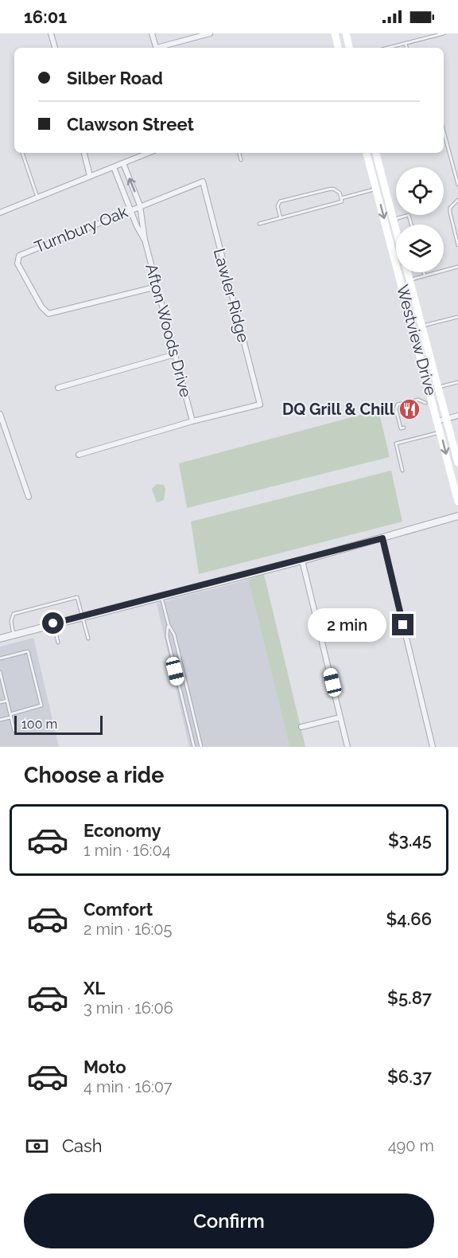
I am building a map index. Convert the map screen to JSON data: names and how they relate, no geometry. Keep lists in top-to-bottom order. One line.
{"streets":{"main road":["Westview Drive"],"street":["Turnbury Oak","Lawler Ridge","Afton Woods Drive"]},"crossings":[["Turnbury Oak","Lawler Ridge"],["Turnbury Oak","Afton Woods Drive"],["Lawler Ridge","Afton Woods Drive"]],"places":{"restaurant":["DQ Grill & Chill"]},"scale_bar":"100 m","page":{"status":"16:01","banner":["Silber Road","Clawson Street"],"bubble":"2 min","scale":"100 m","heading":"Choose a ride","list":[{"name":"Economy","note":"1 min · 16:04","value":"$3.45"},{"name":"Comfort","note":"2 min · 16:05","value":"$4.66"},{"name":"XL","note":"3 min · 16:06","value":"$5.87"},{"name":"Moto","note":"4 min · 16:07","value":"$6.37"}],"pay":["Cash","490 m"],"buttons":"Confirm"}}
